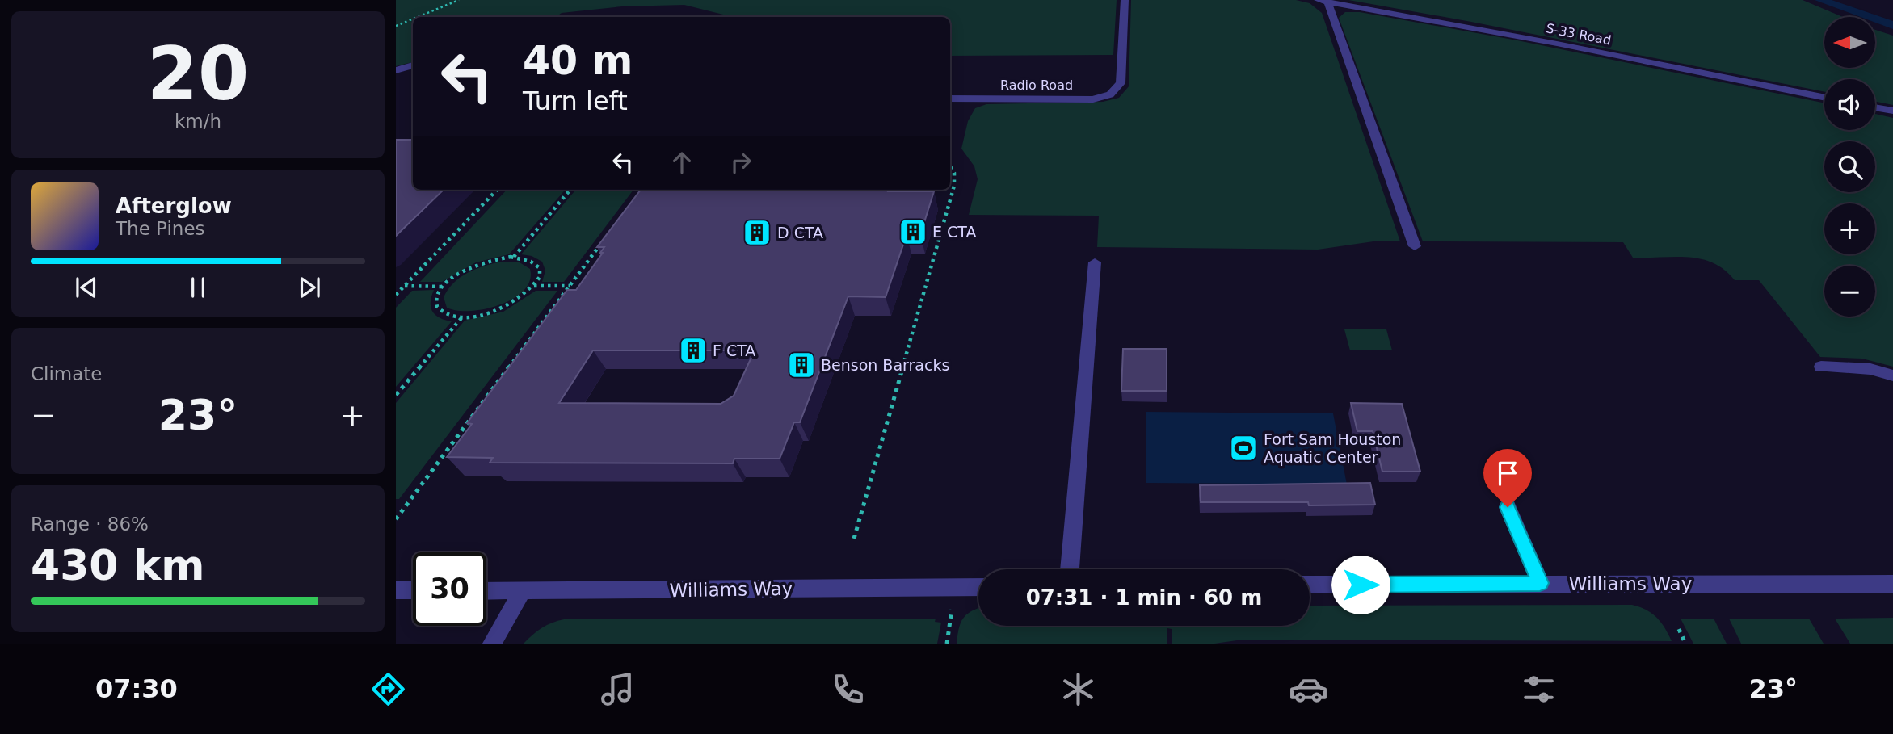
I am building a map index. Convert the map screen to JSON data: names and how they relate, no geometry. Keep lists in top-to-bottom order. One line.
{"streets":{"street":["S-33 Road","Radio Road","Williams Way"]},"places":{"building":["E CTA","D CTA","F CTA","Benson Barracks"],"sports":["Fort Sam Houston Aquatic Center"]},"north":"left","page":{"tile":[["20","km/h"],"Climate",["Range · 86%","430 km"]],"map_buttons":["+","−"],"turn":["40 m","Turn left"],"song":["Afterglow","The Pines"],"heat":["−","23°","+"],"limit":"30","trip":"07:31 · 1 min · 60 m","tabs":["07:30","23°"]}}
